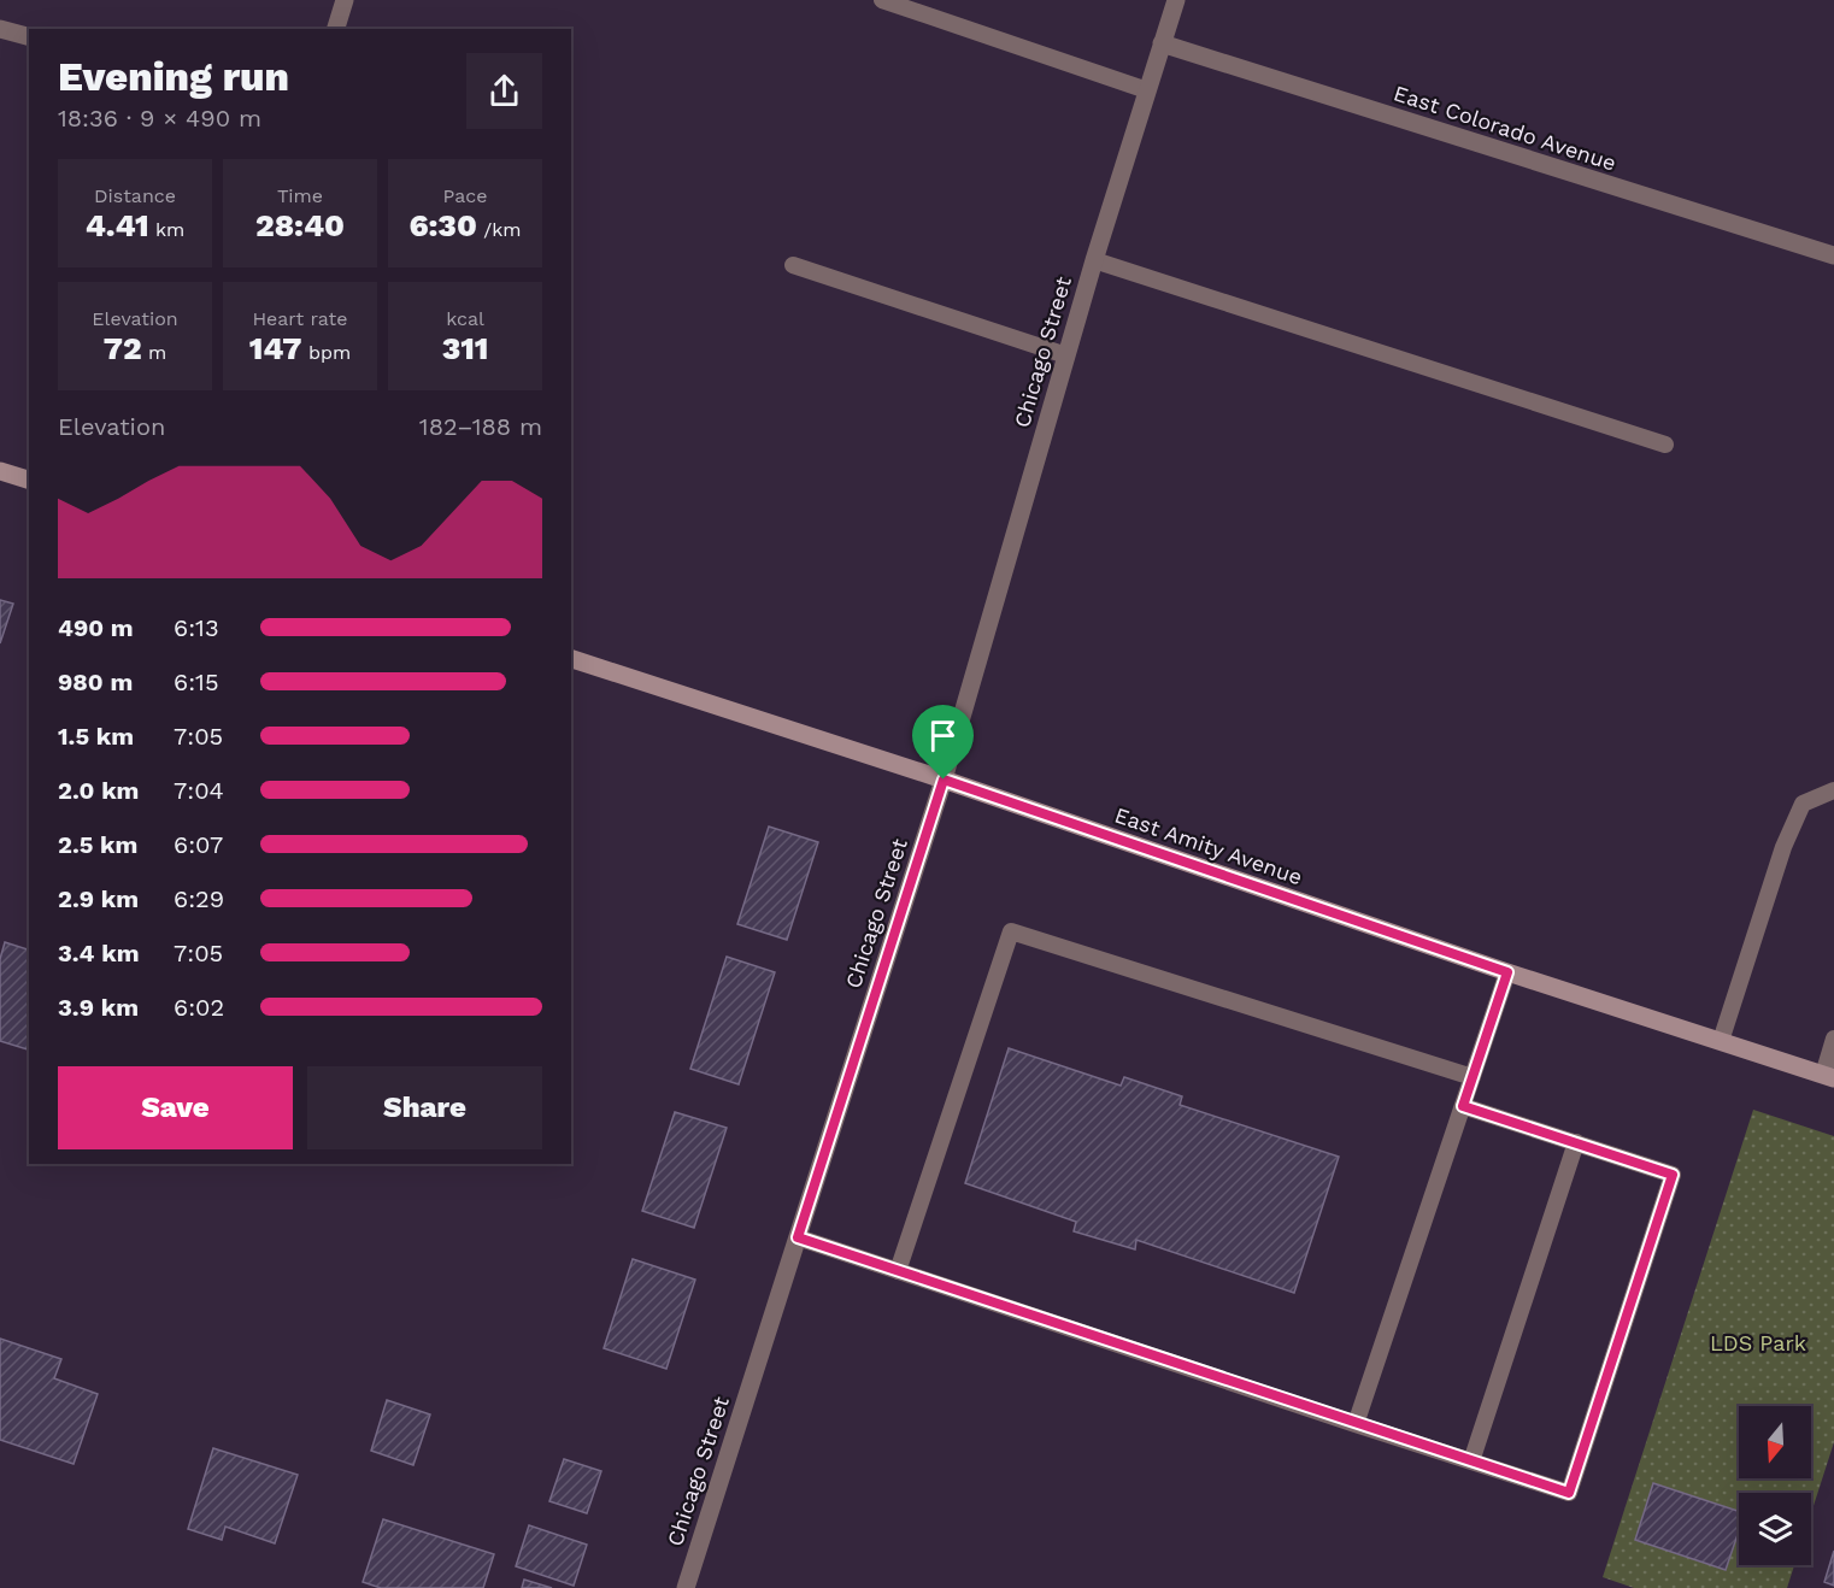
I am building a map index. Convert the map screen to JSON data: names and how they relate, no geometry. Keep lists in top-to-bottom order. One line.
{"streets":{"main road":["East Amity Avenue"],"street":["East Colorado Avenue","Chicago Street"]},"crossings":[["East Colorado Avenue","Chicago Street"],["Chicago Street","East Amity Avenue"]],"parks":["LDS Park"],"north":"bottom","page":{"heading":["Evening run","18:36 · 9 × 490 m"],"stats":[["Distance","4.41 km"],["Time","28:40"],["Pace","6:30 /km"],["Elevation","72 m"],["Heart rate","147 bpm"],["kcal","311"]],"chart":["Elevation","182–188 m"],"list":[{"name":"490 m","note":"6:13"},{"name":"980 m","note":"6:15"},{"name":"1.5 km","note":"7:05"},{"name":"2.0 km","note":"7:04"},{"name":"2.5 km","note":"6:07"},{"name":"2.9 km","note":"6:29"},{"name":"3.4 km","note":"7:05"},{"name":"3.9 km","note":"6:02"}],"buttons":["Save","Share"]}}
